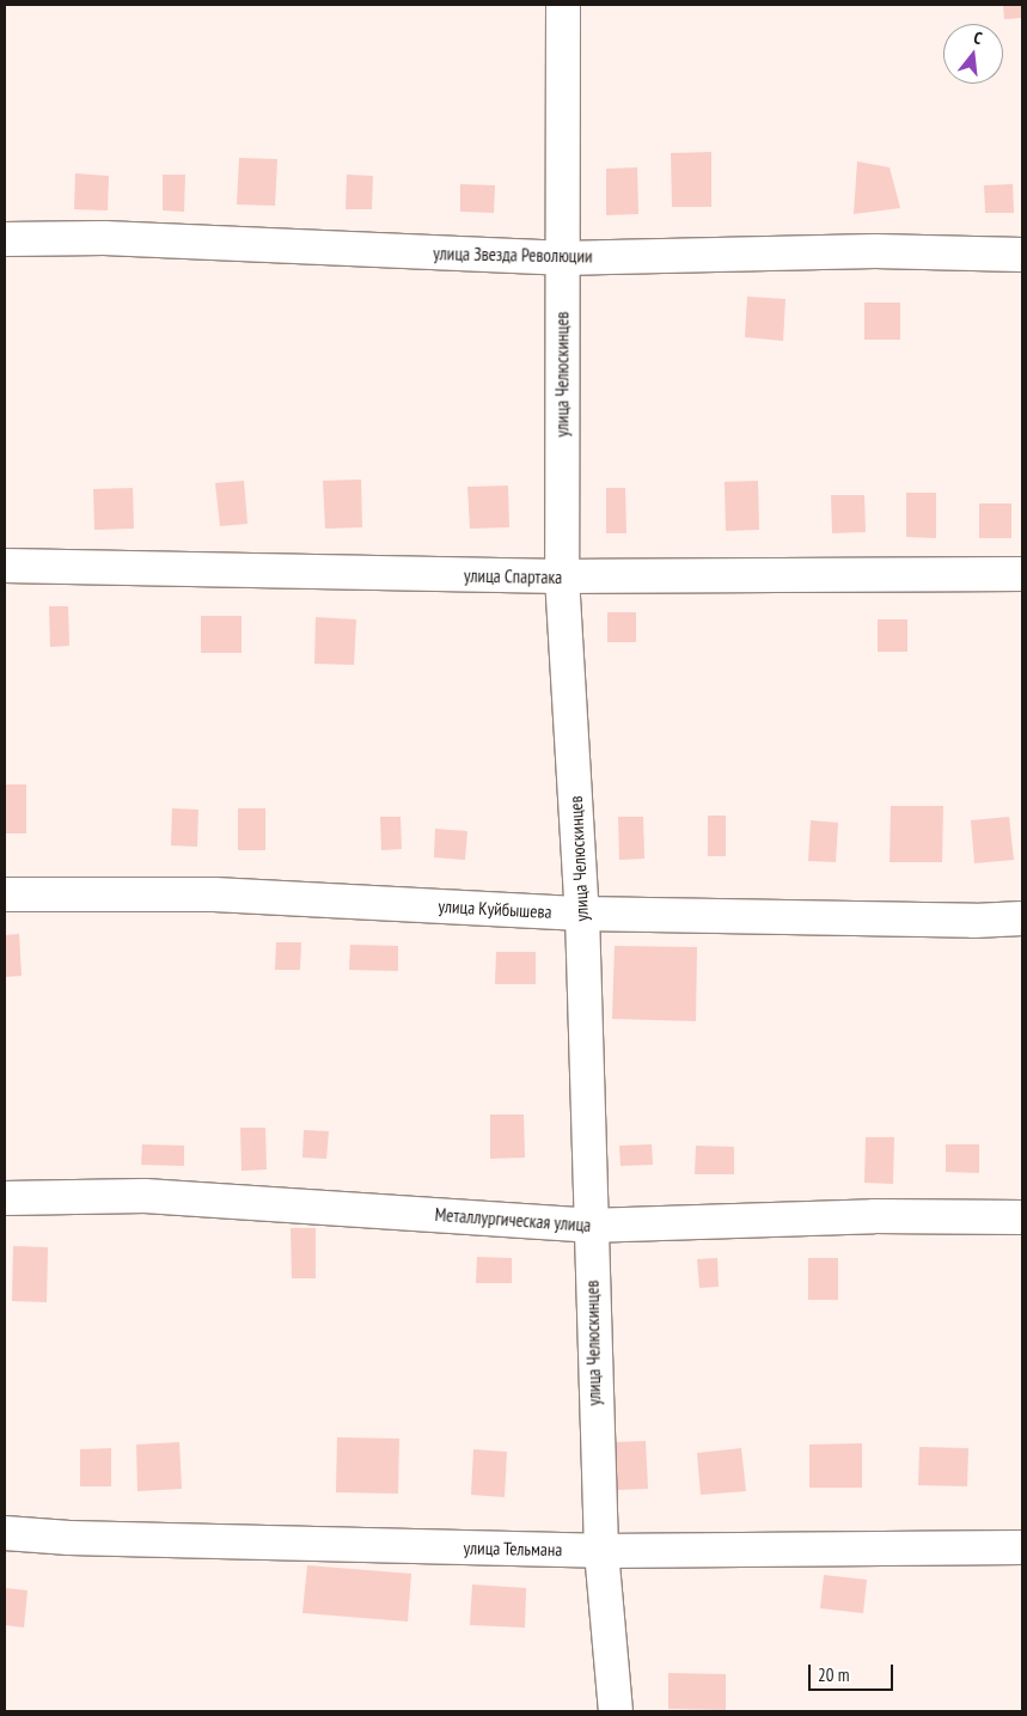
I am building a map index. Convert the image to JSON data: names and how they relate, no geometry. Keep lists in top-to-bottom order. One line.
{"streets":{"street":["улица Звезда Революции","улица Челюскинцев","улица Спартака","улица Куйбышева","Металлургическая улица","улица Тельмана"]},"crossings":[["улица Звезда Революции","улица Челюскинцев"],["улица Челюскинцев","улица Спартака"],["улица Челюскинцев","улица Куйбышева"],["улица Челюскинцев","Металлургическая улица"],["улица Челюскинцев","улица Тельмана"]],"scale_bar":"20 m","north":"top"}
